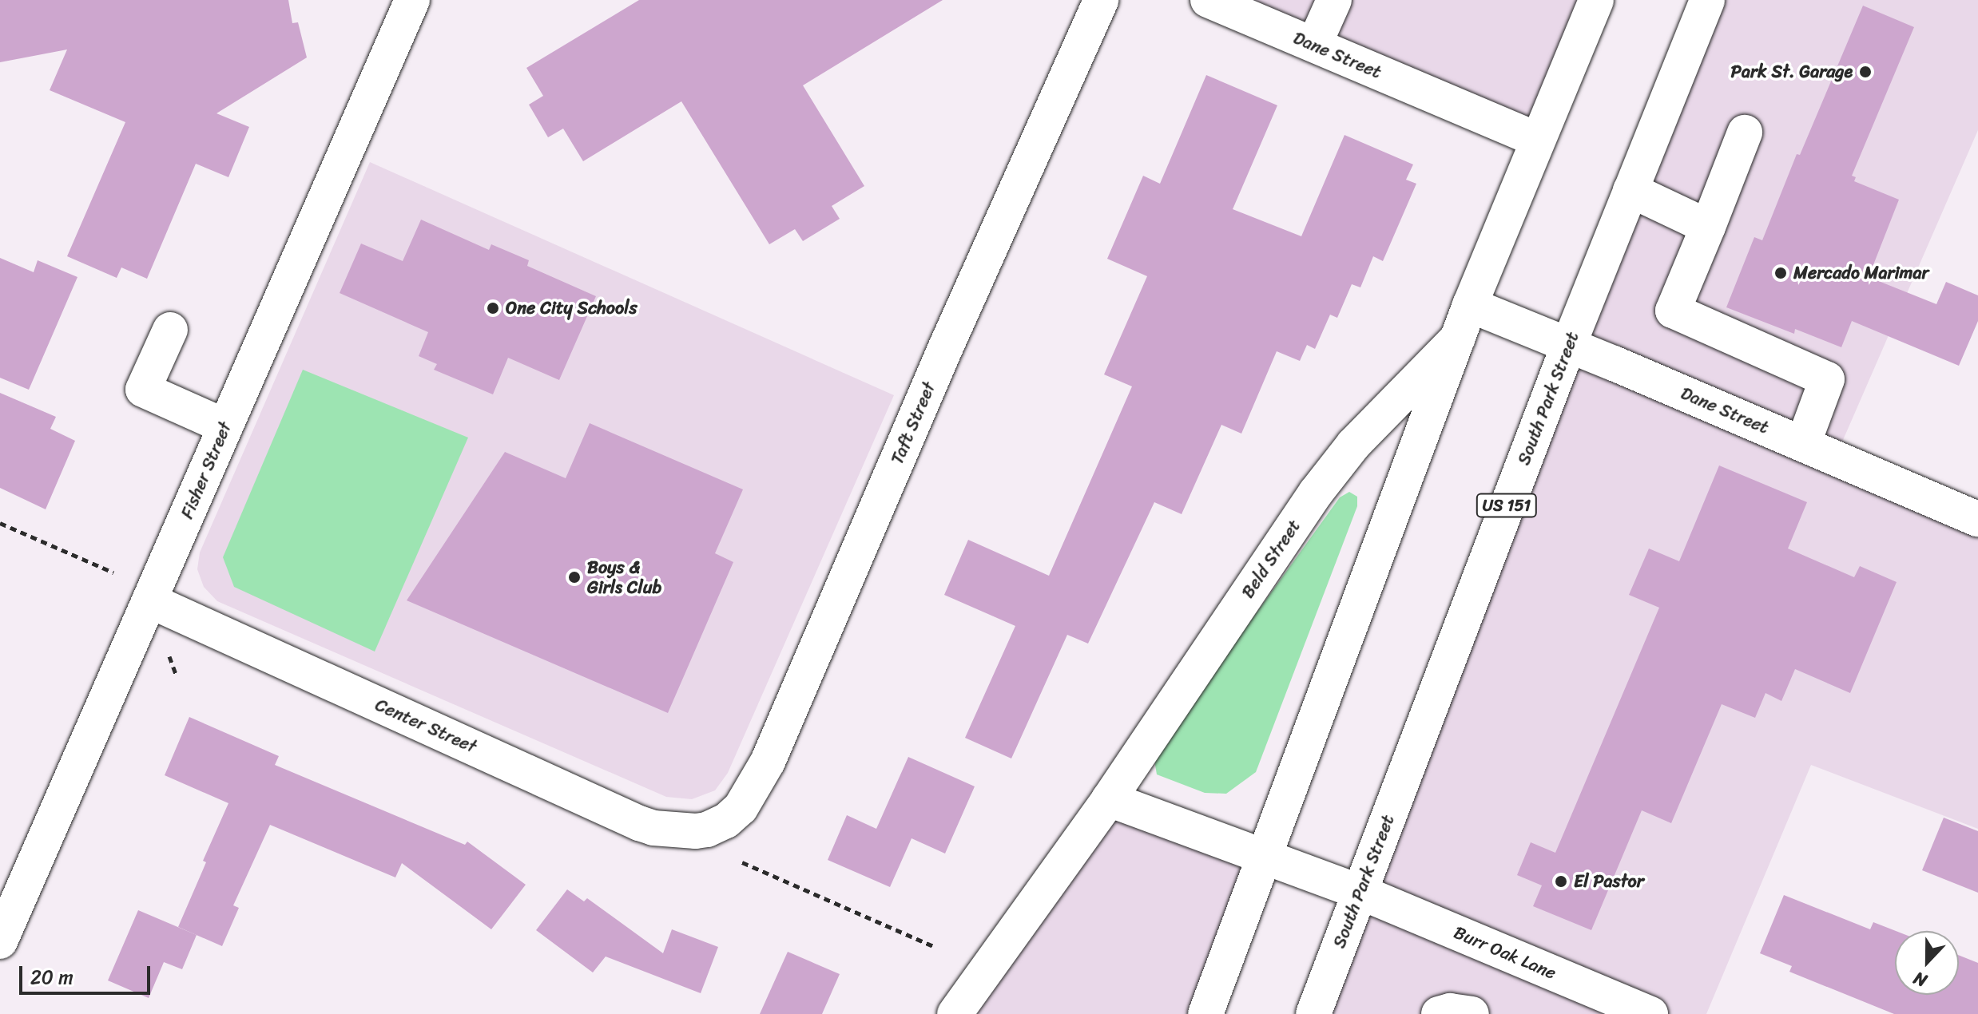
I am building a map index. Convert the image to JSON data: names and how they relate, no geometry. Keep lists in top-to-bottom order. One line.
{"streets":{"street":["Dane Street","South Park Street","Taft Street","Fisher Street","US 151","Beld Street","Center Street","Burr Oak Lane"]},"crossings":[["Dane Street","South Park Street"],["South Park Street","Burr Oak Lane"],["Taft Street","Center Street"],["Fisher Street","Center Street"]],"places":["Park St. Garage","Mercado Marimar","One City Schools","Boys & Girls Club","El Pastor"],"scale_bar":"20 m","north":"bottom"}
